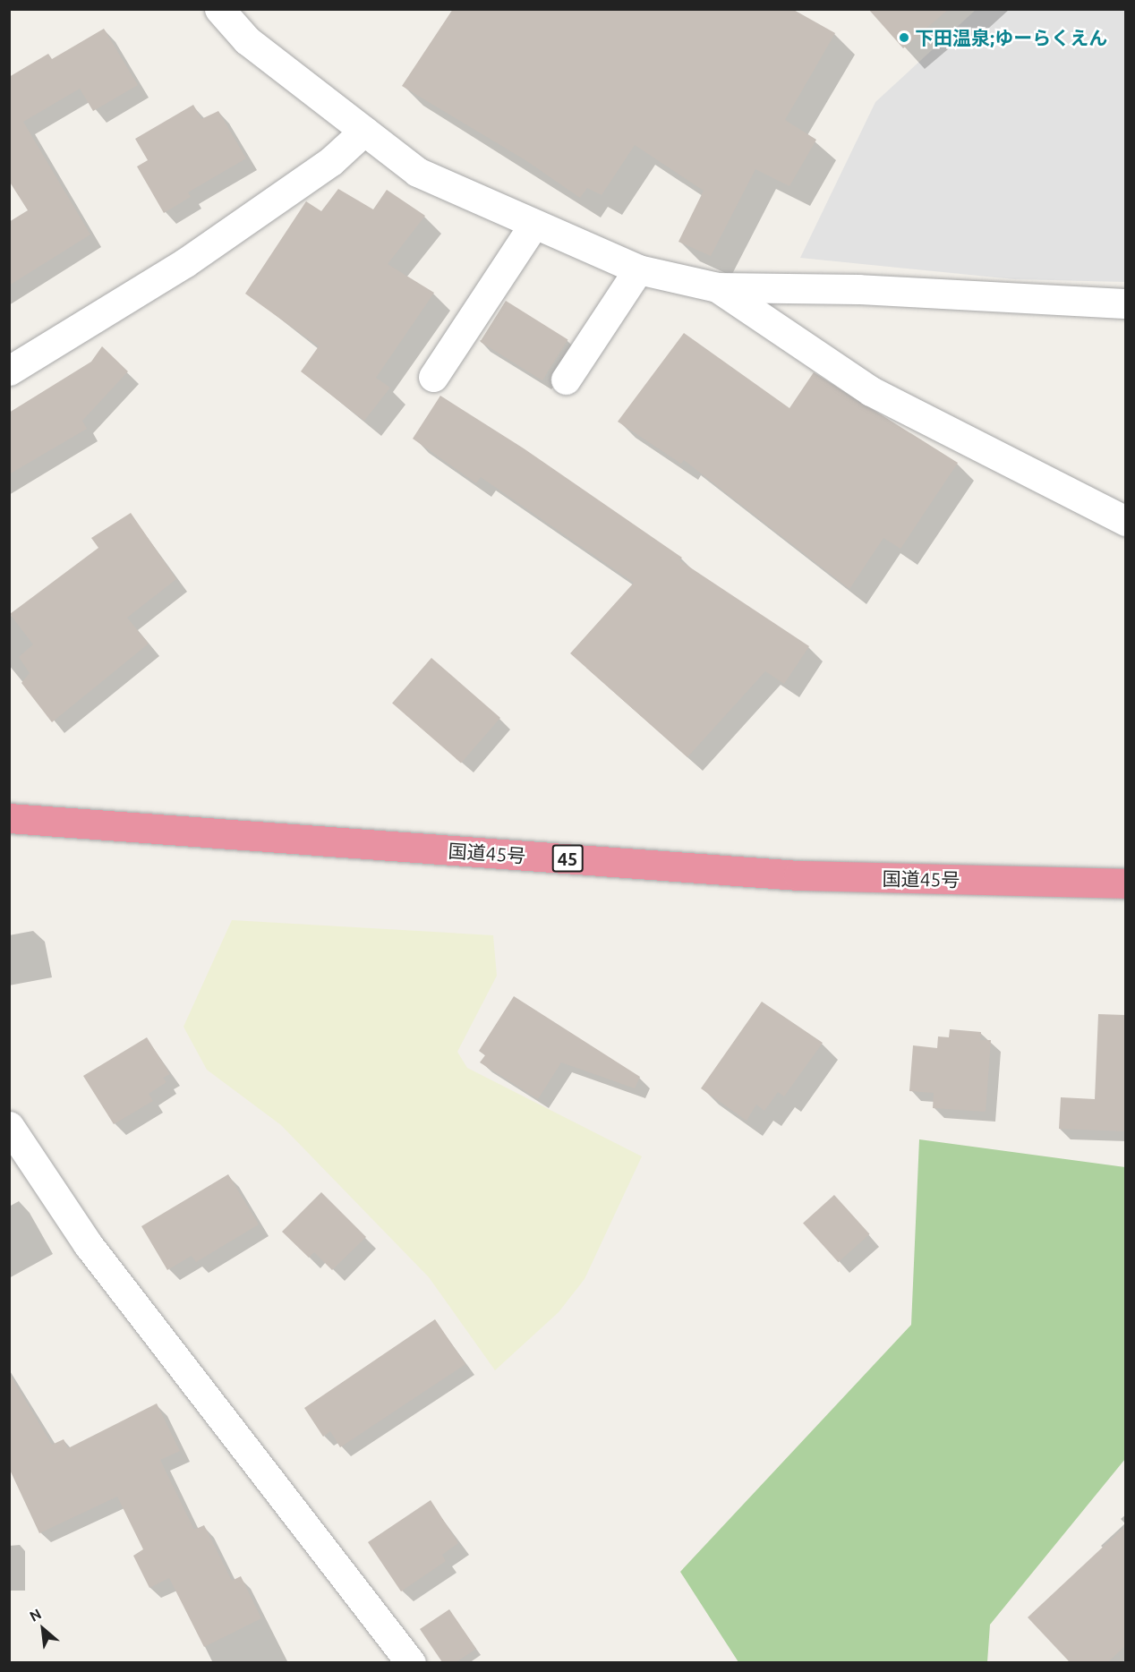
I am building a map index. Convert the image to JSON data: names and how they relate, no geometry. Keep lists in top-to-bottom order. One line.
{"streets":{"highway":["国道45号","45"]},"places":["下田温泉;ゆーらくえん"],"north":"top left"}
